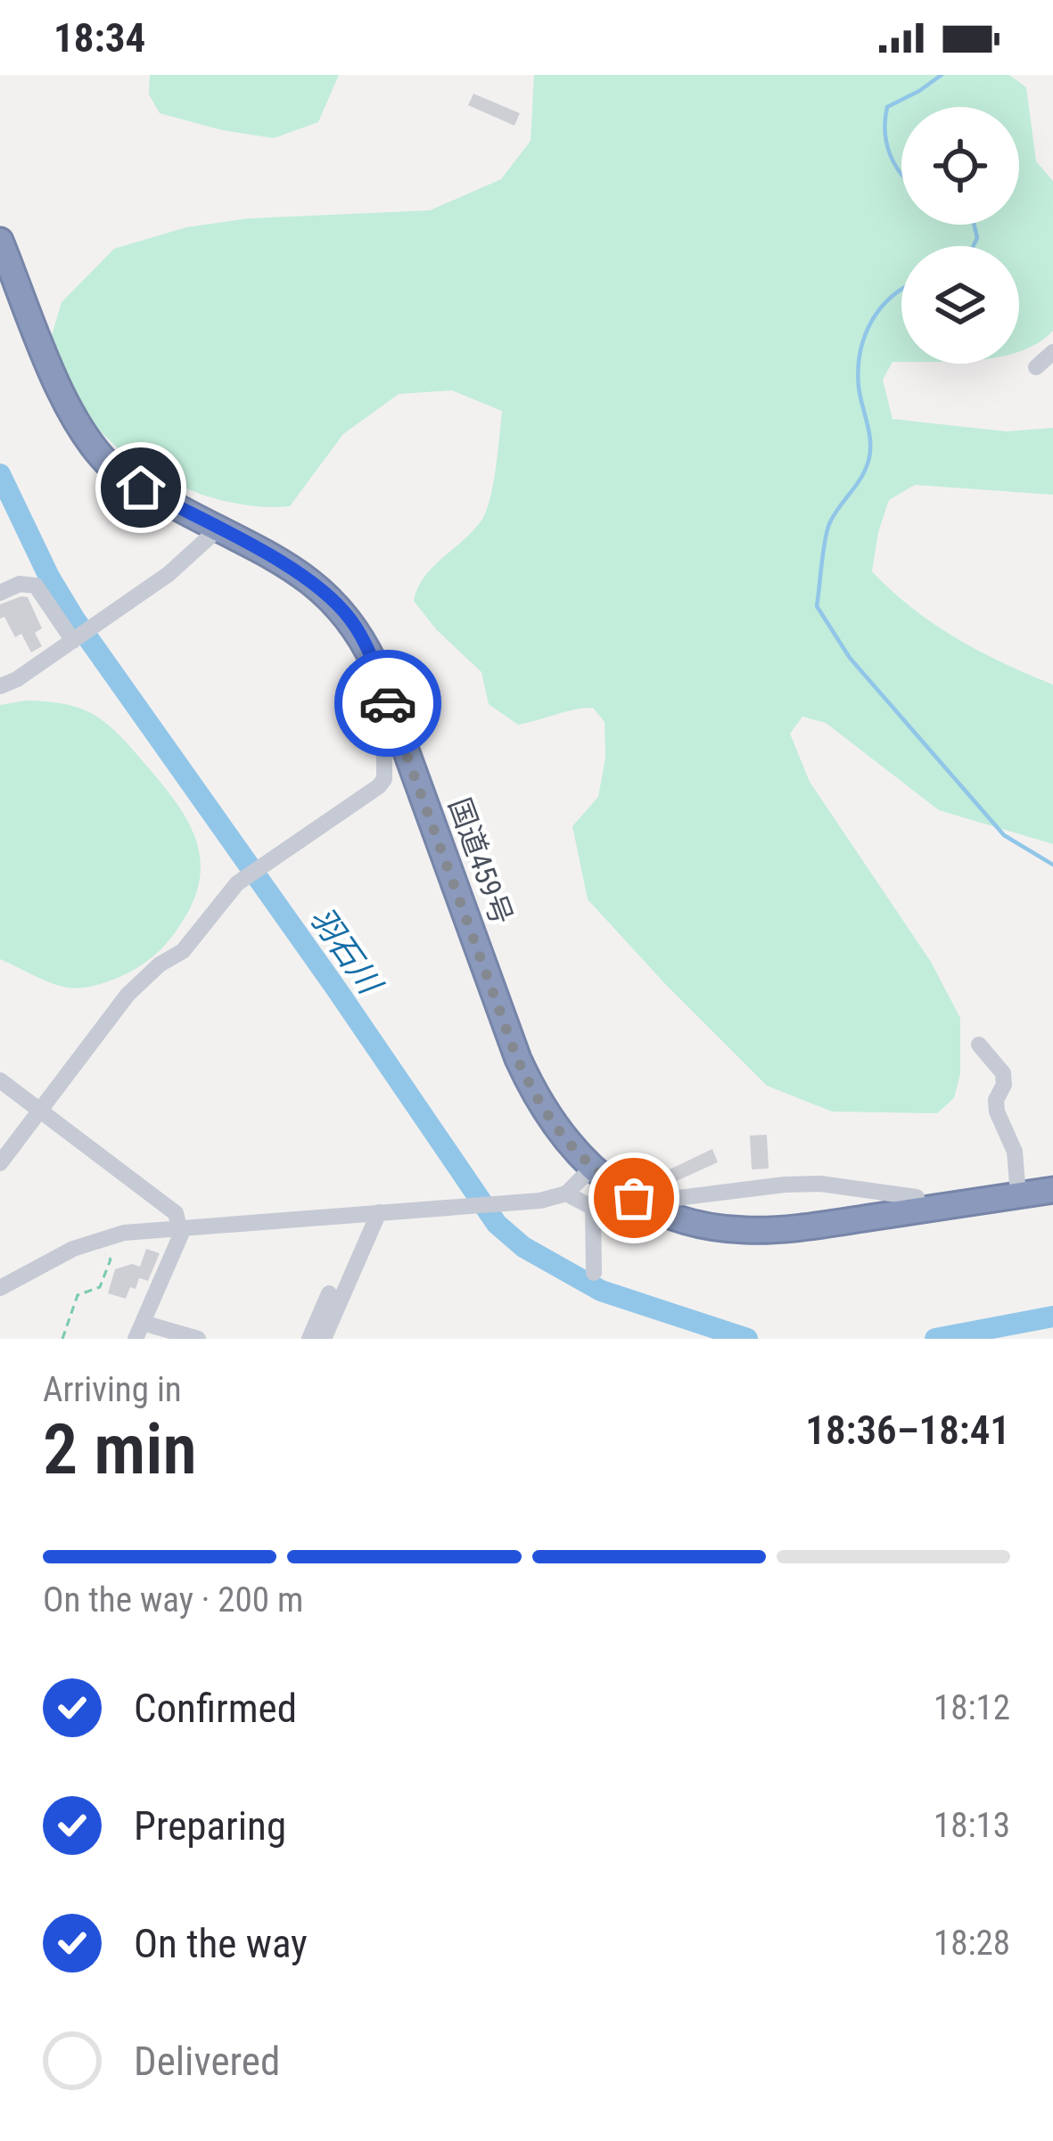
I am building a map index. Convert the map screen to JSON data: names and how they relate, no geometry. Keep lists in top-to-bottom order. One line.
{"streets":{"highway":["国道459号"]},"water":["羽石川"],"page":{"status":"18:34","heading":["2 min","Arriving in","18:36–18:41"],"bar":"On the way · 200 m","list":[["Confirmed","18:12"],["Preparing","18:13"],["On the way","18:28"],"Delivered"]}}
